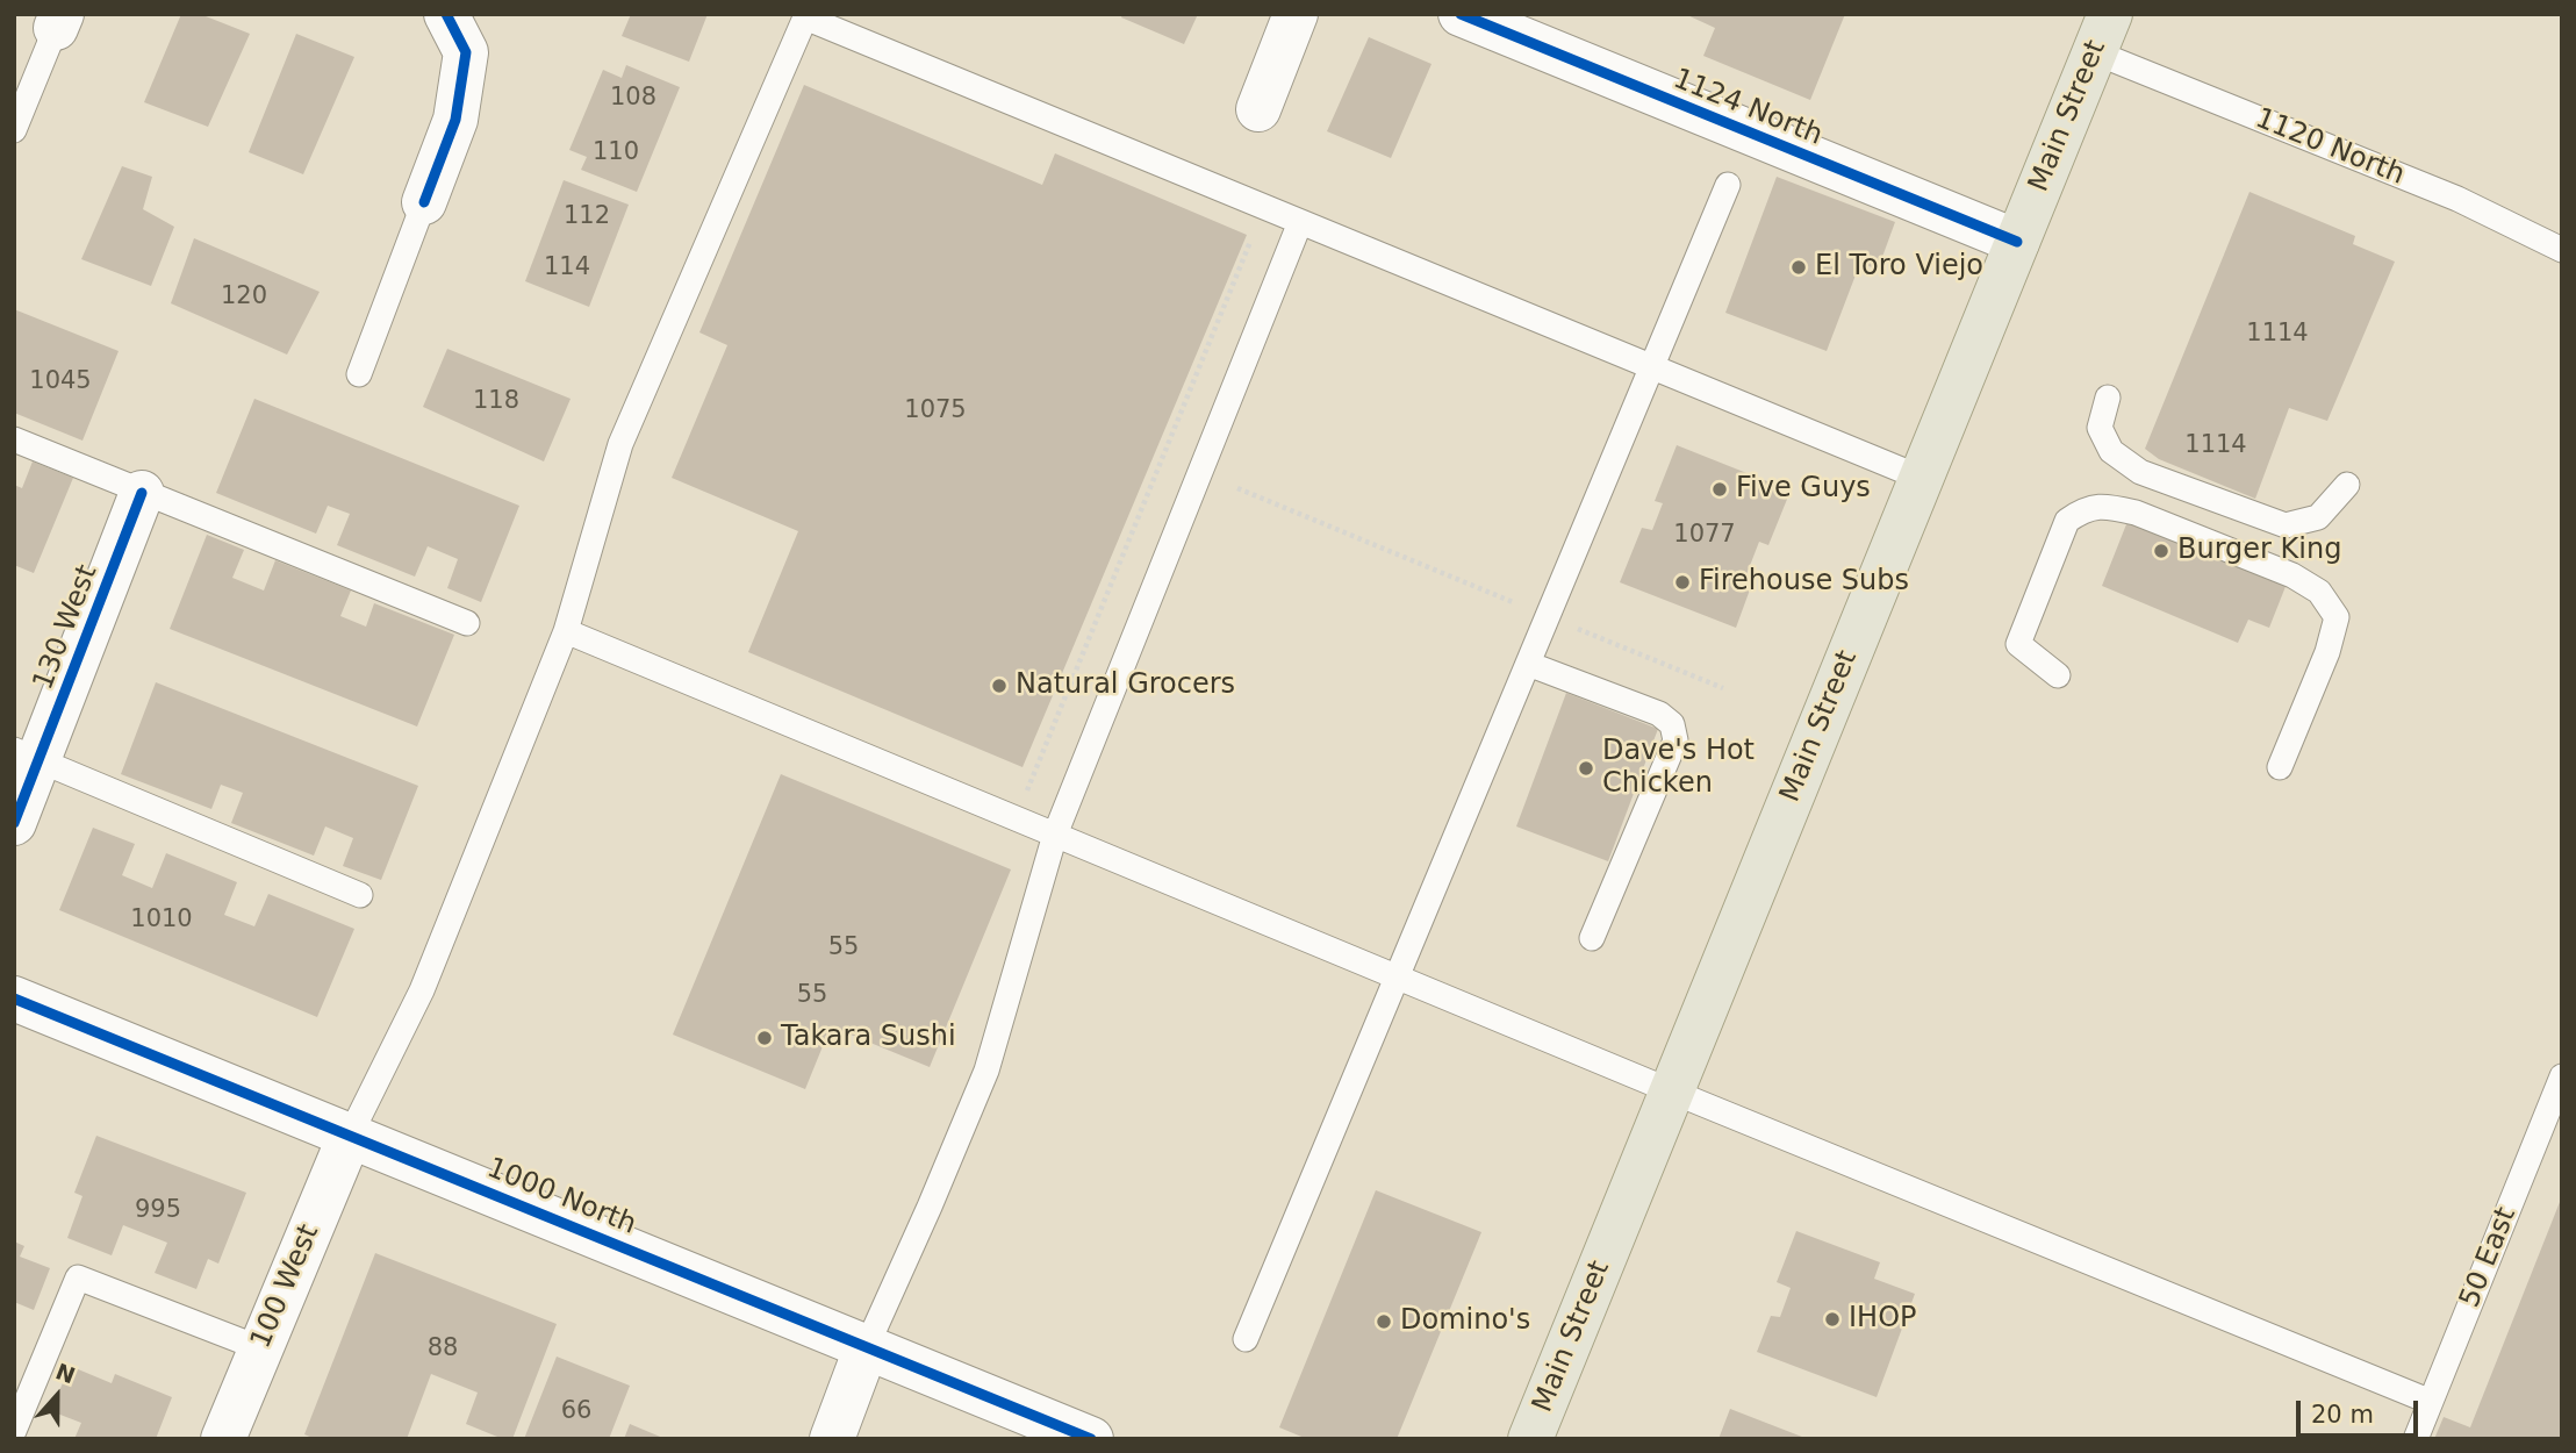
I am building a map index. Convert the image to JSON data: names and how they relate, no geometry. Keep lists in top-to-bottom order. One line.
{"streets":{"main road":["Main Street"],"street":["1124 North","130 West","1000 North","100 West"],"lane":["1120 North","50 East"]},"crossings":[["1124 North","Main Street"],["Main Street","1120 North"],["1000 North","100 West"]],"places":["El Toro Viejo","Five Guys","Burger King","Firehouse Subs","Natural Grocers","Dave's Hot Chicken","Takara Sushi","IHOP","Domino's"],"house_numbers":["108","110","112","114","120","1114","1045","118","1075","1114","1077","1010","55","55","995","88","66"],"scale_bar":"20 m","north":"top"}
